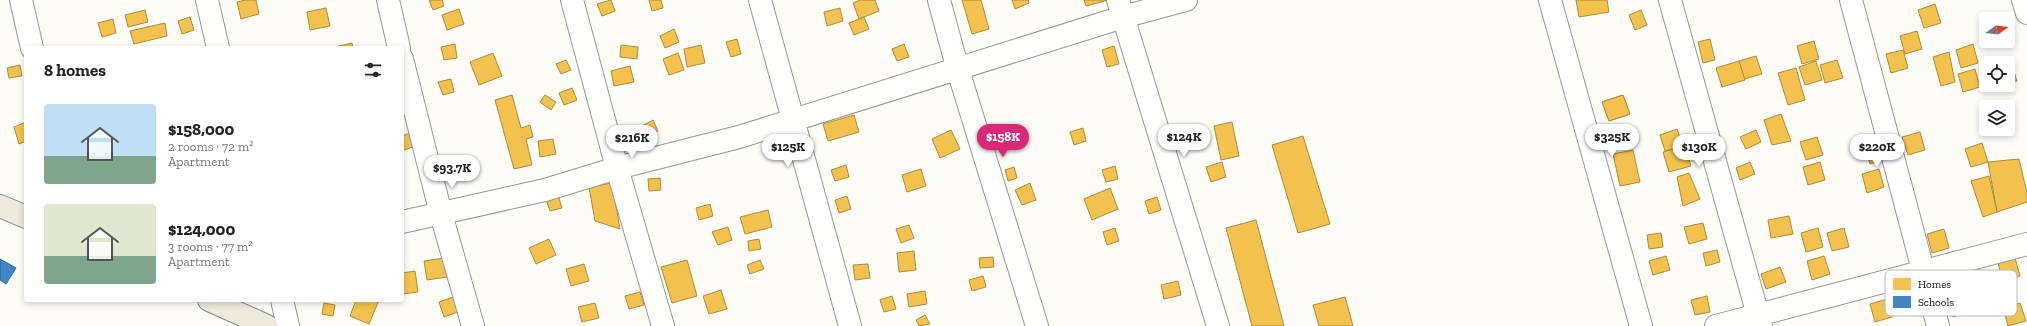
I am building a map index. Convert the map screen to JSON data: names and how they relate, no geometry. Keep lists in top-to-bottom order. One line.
{"legend":["Homes","Schools"],"north":"right","page":{"heading":"8 homes","list":[{"name":"$158,000","note":"2 rooms · 72 m² · Apartment"},{"name":"$124,000","note":"3 rooms · 77 m² · Apartment"}],"price":["$158K","$124K","$325K","$216K","$125K","$130K","$220K","$93.7K"]}}
